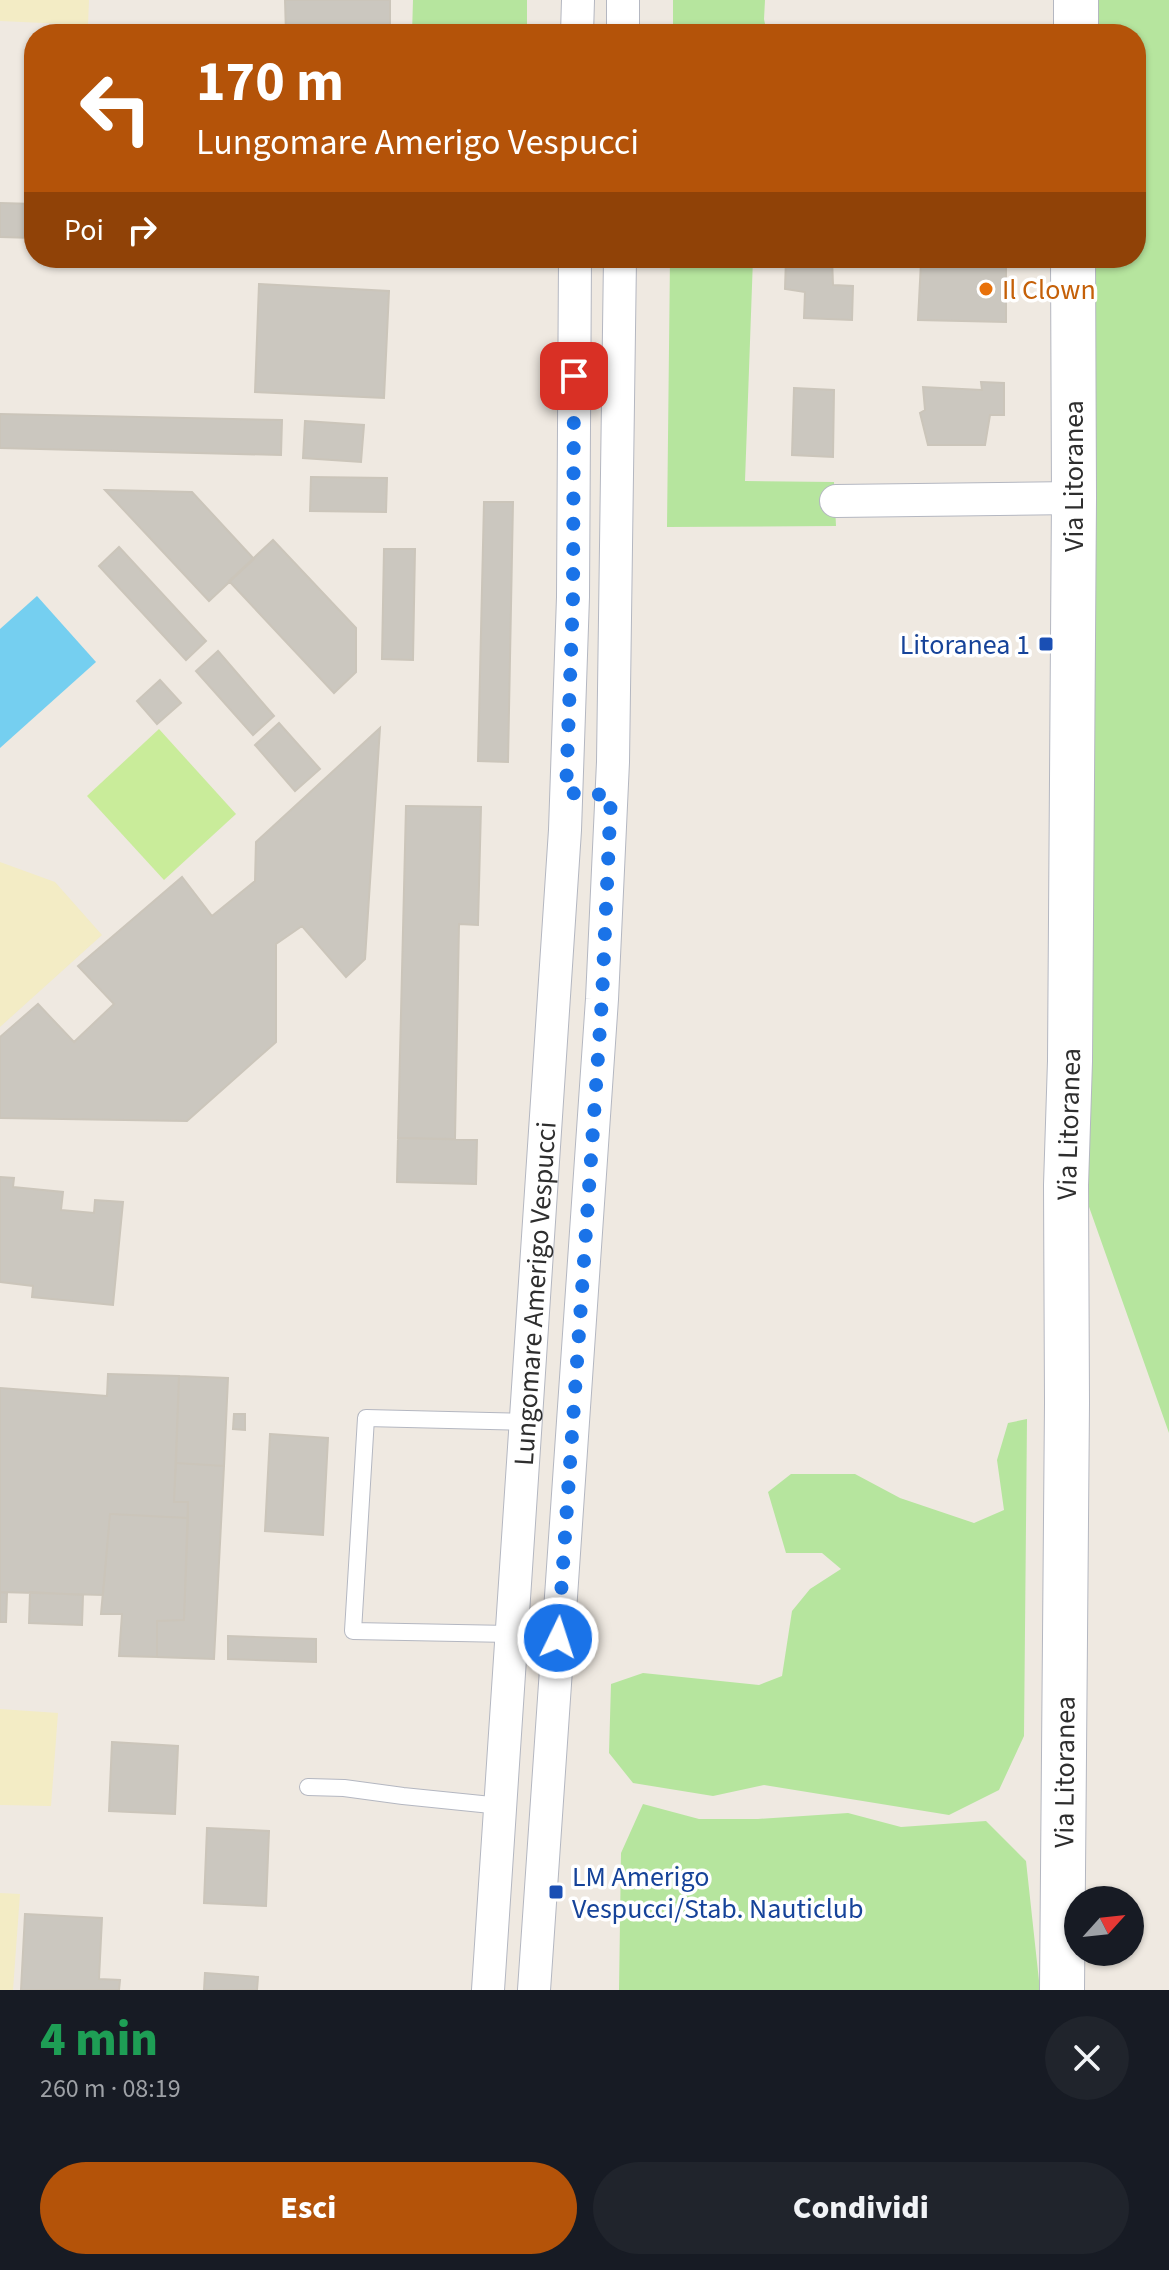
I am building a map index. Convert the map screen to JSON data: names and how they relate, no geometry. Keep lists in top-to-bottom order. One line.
{"streets":{"main road":["Via Litoranea"],"street":["Lungomare Amerigo Vespucci"]},"places":{"other":["Il Clown"],"transit":["Litoranea 1","LM Amerigo Vespucci/Stab. Nauticlub"]},"north":"top right","page":{"turn":["170 m","Lungomare Amerigo Vespucci"],"then":"Poi","heading":["4 min","260 m · 08:19"],"buttons":["Esci","Condividi"]}}
